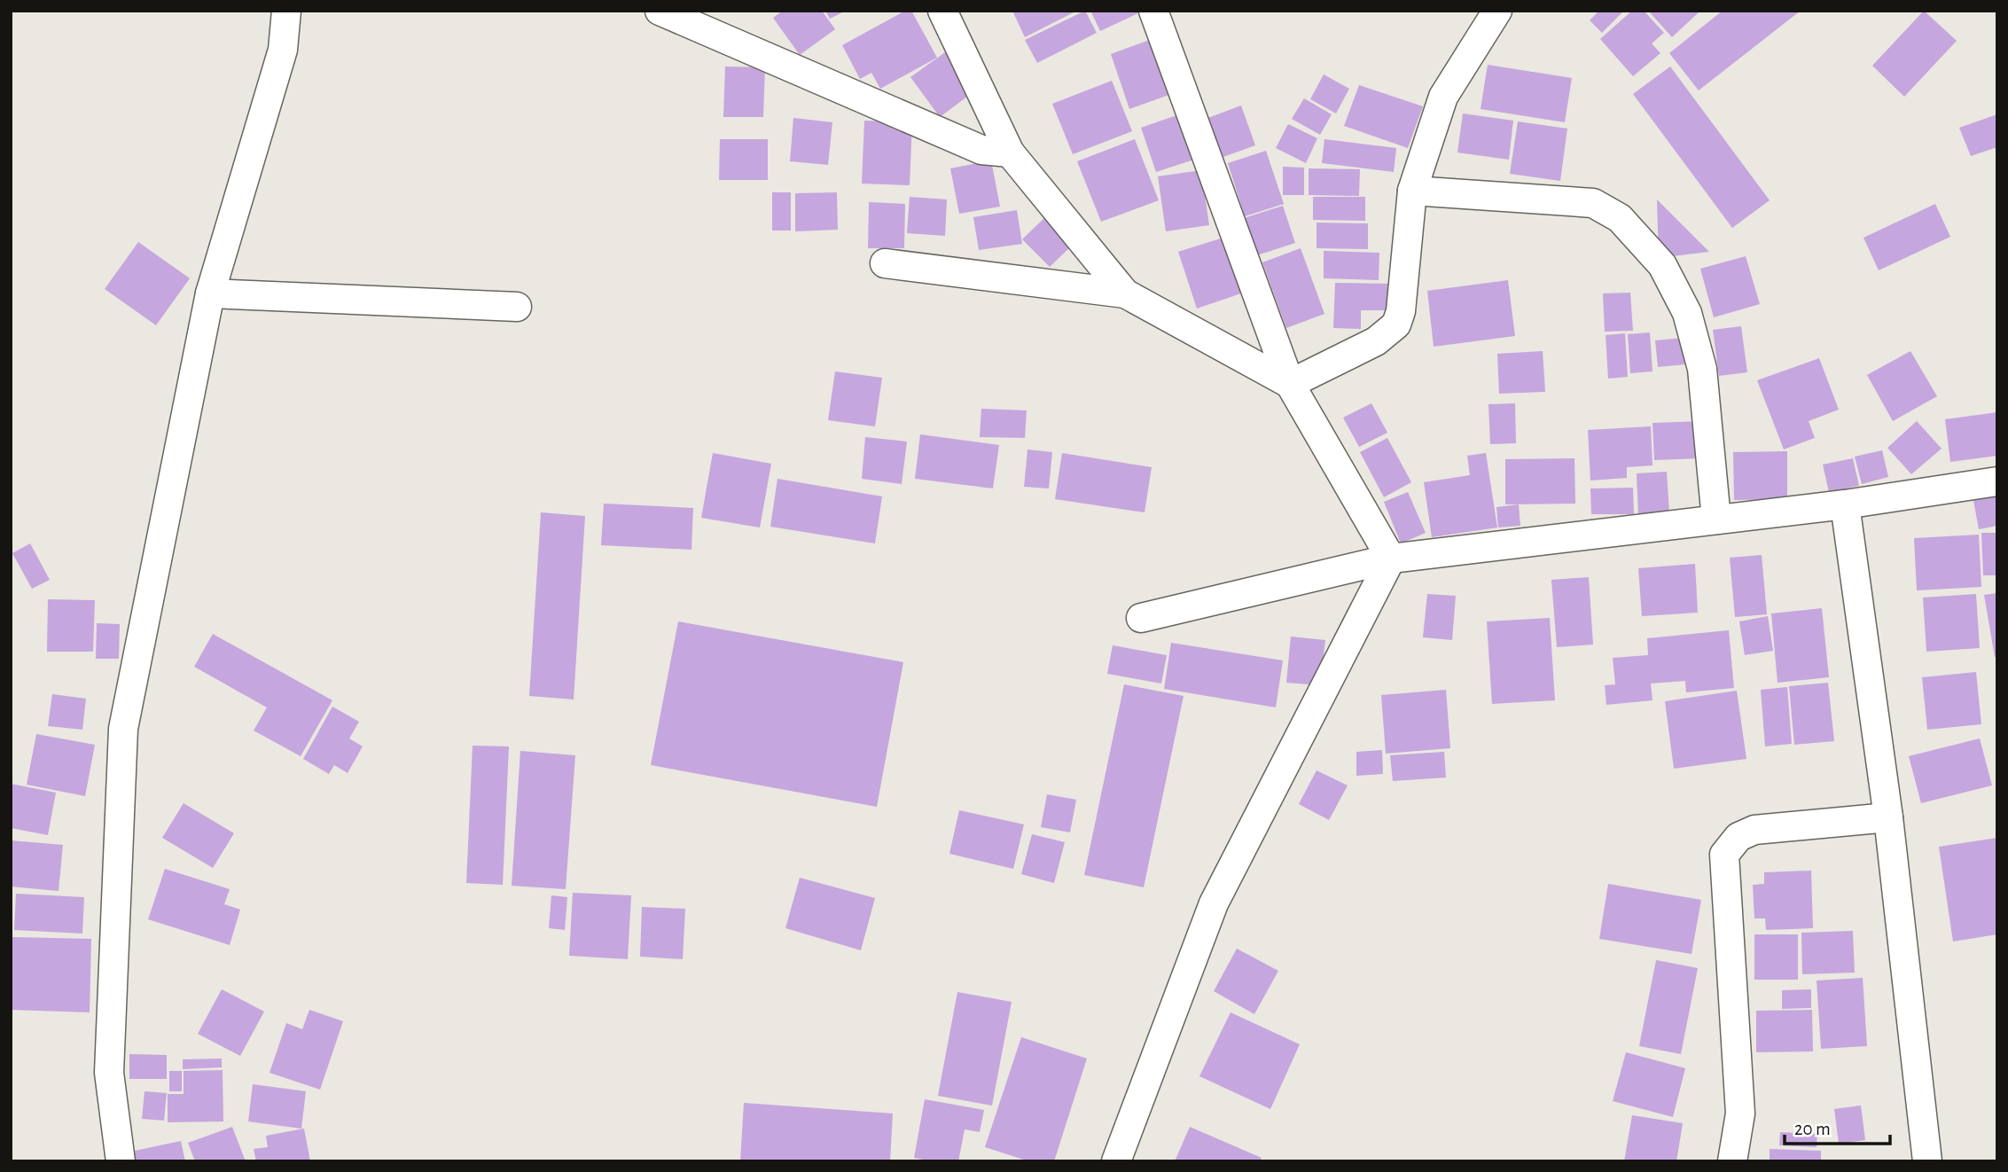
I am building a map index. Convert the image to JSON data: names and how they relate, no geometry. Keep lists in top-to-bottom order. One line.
{"scale_bar":"20 m"}
